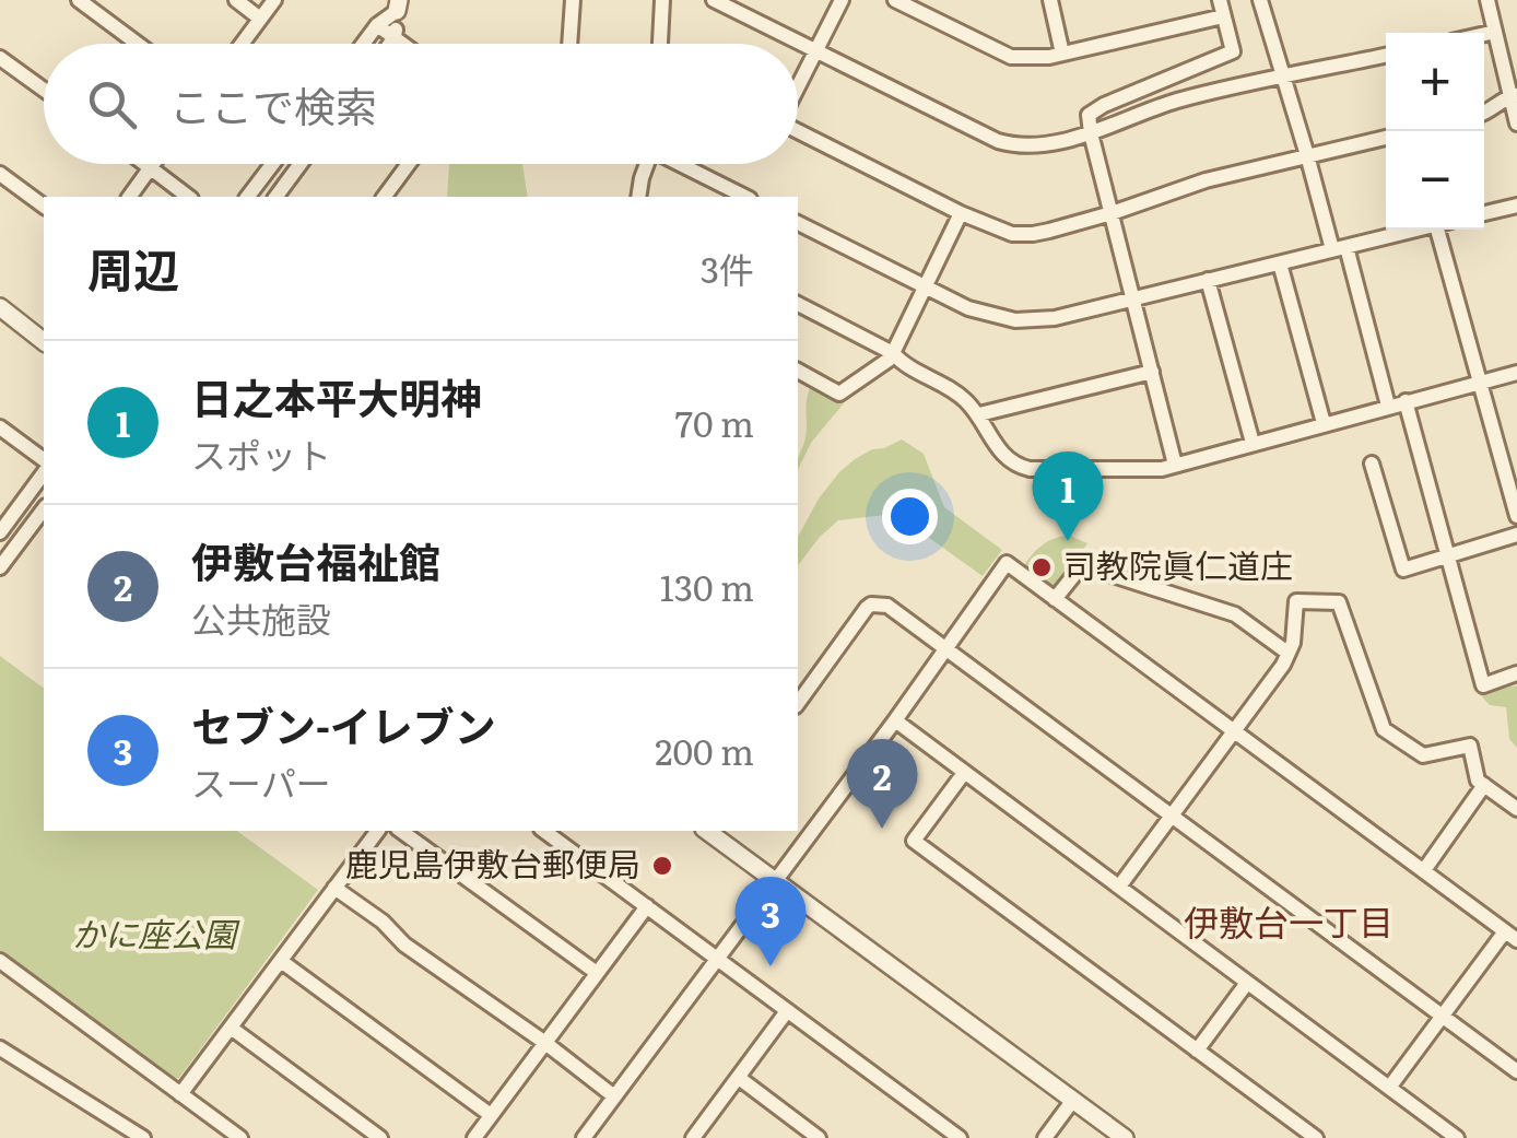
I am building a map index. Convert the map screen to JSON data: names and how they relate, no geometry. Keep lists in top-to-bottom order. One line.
{"districts":["伊敷台一丁目"],"parks":["かに座公園"],"places":["司教院眞仁道庄","鹿児島伊敷台郵便局"],"page":{"map_buttons":["+","−"],"search":"ここで検索","heading":["周辺","3件"],"list":[{"mark":"1","name":"日之本平大明神","note":"スポット","value":"70 m"},{"mark":"2","name":"伊敷台福祉館","note":"公共施設","value":"130 m"},{"mark":"3","name":"セブン-イレブン","note":"スーパー","value":"200 m"}],"pins":["1","2","3"]}}
